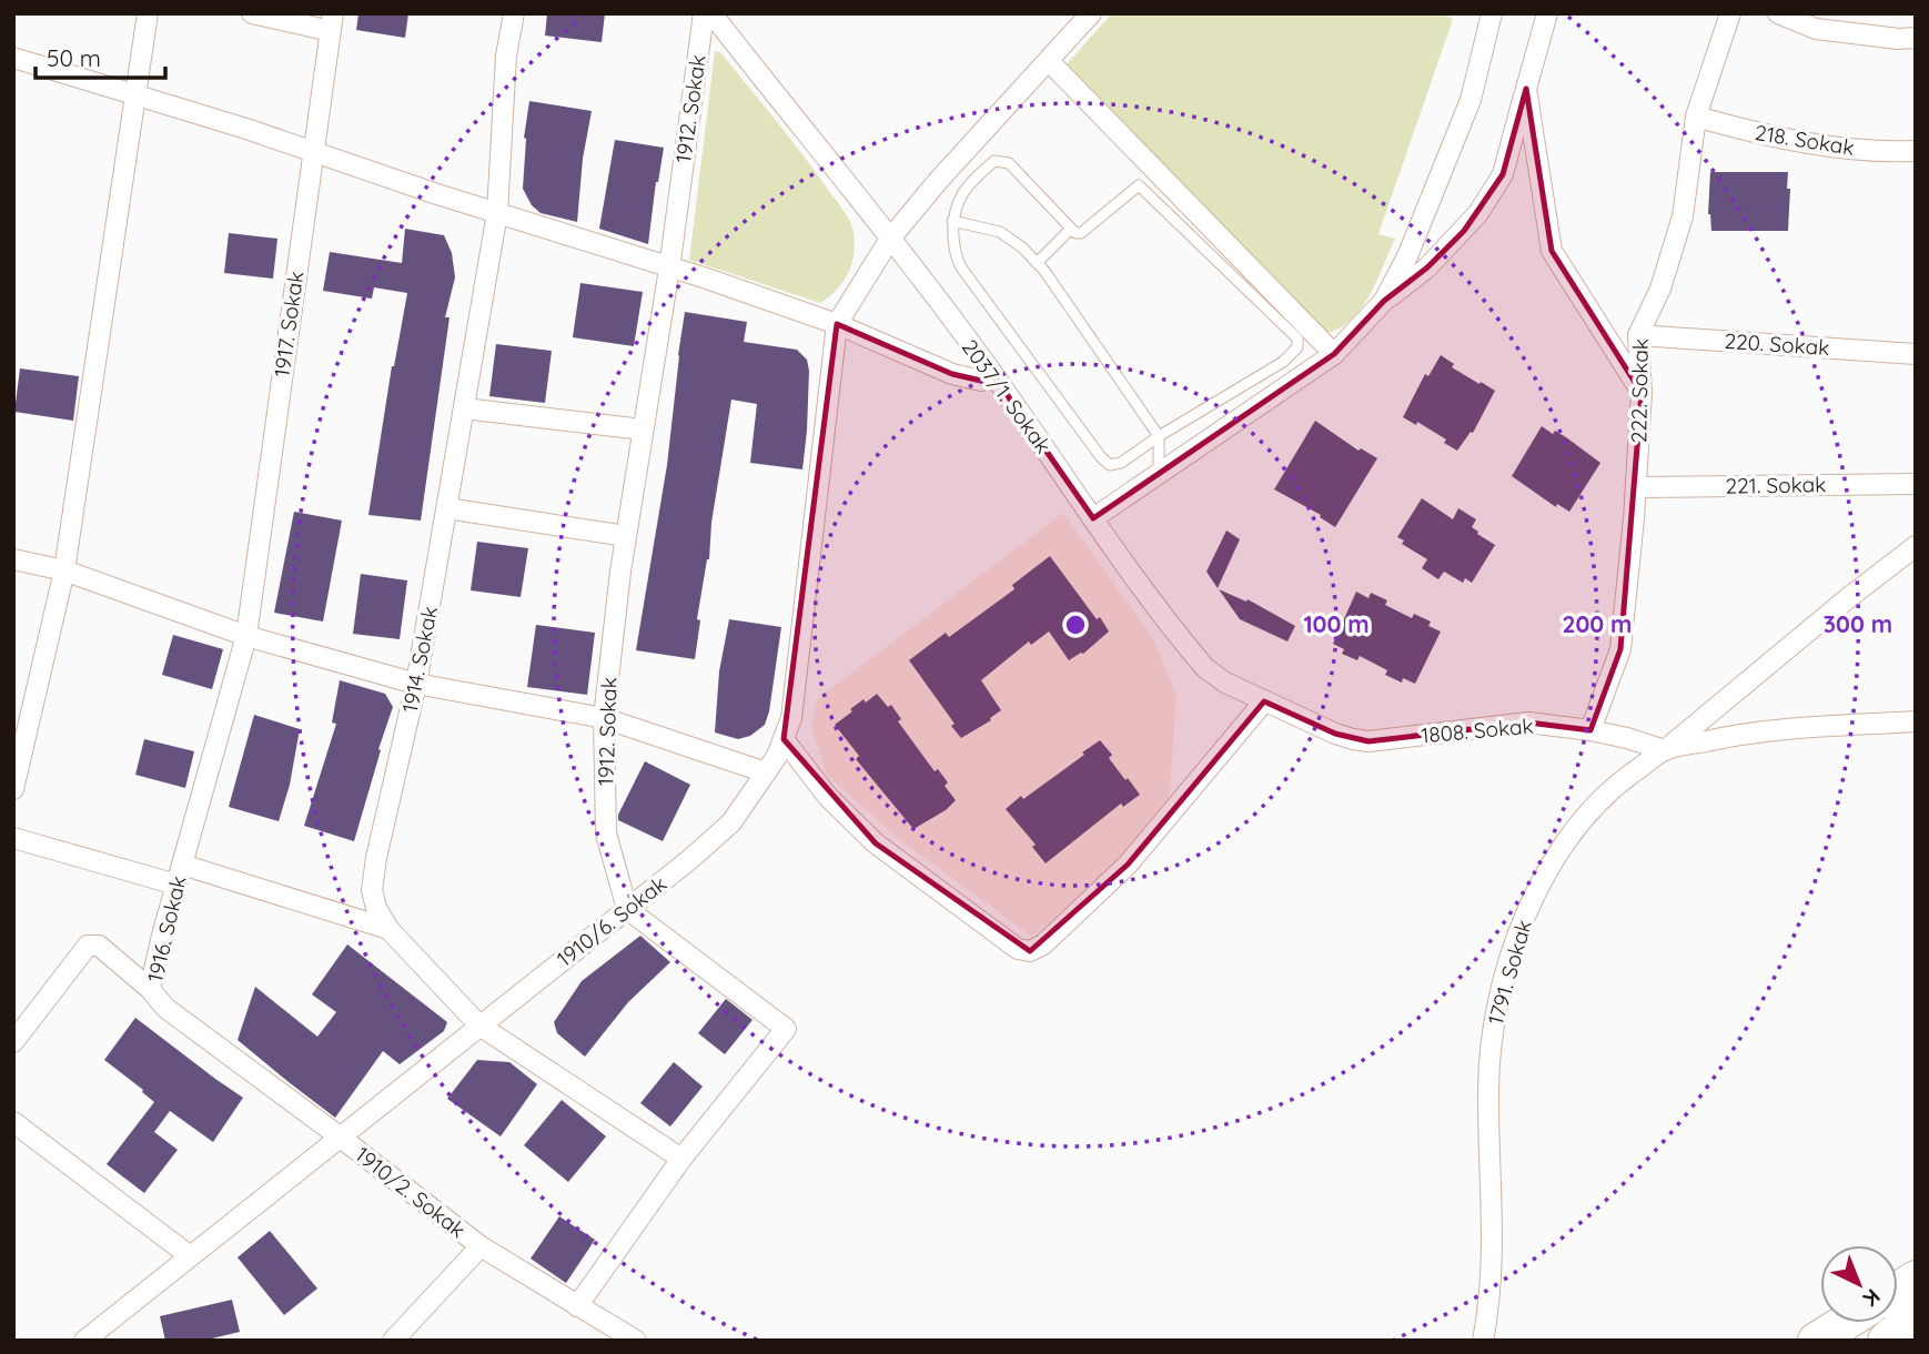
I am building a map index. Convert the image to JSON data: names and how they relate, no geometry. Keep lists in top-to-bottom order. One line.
{"streets":{"street":["1912. Sokak","218. Sokak","1917. Sokak","220. Sokak","222. Sokak","2037/1. Sokak","221. Sokak","1914. Sokak","1808. Sokak","1910/6. Sokak","1916. Sokak","1791. Sokak","1910/2. Sokak"]},"crossings":[["1912. Sokak","1910/6. Sokak"],["218. Sokak","222. Sokak"],["1917. Sokak","1916. Sokak"],["220. Sokak","222. Sokak"],["222. Sokak","221. Sokak"],["222. Sokak","1808. Sokak"],["2037/1. Sokak","1808. Sokak"],["1914. Sokak","1910/6. Sokak"],["1808. Sokak","1791. Sokak"],["1910/6. Sokak","1916. Sokak"],["1910/6. Sokak","1910/2. Sokak"],["1916. Sokak","1910/2. Sokak"]],"scale_bar":"50 m","north":"bottom right","rings":["100 m","200 m","300 m"]}
